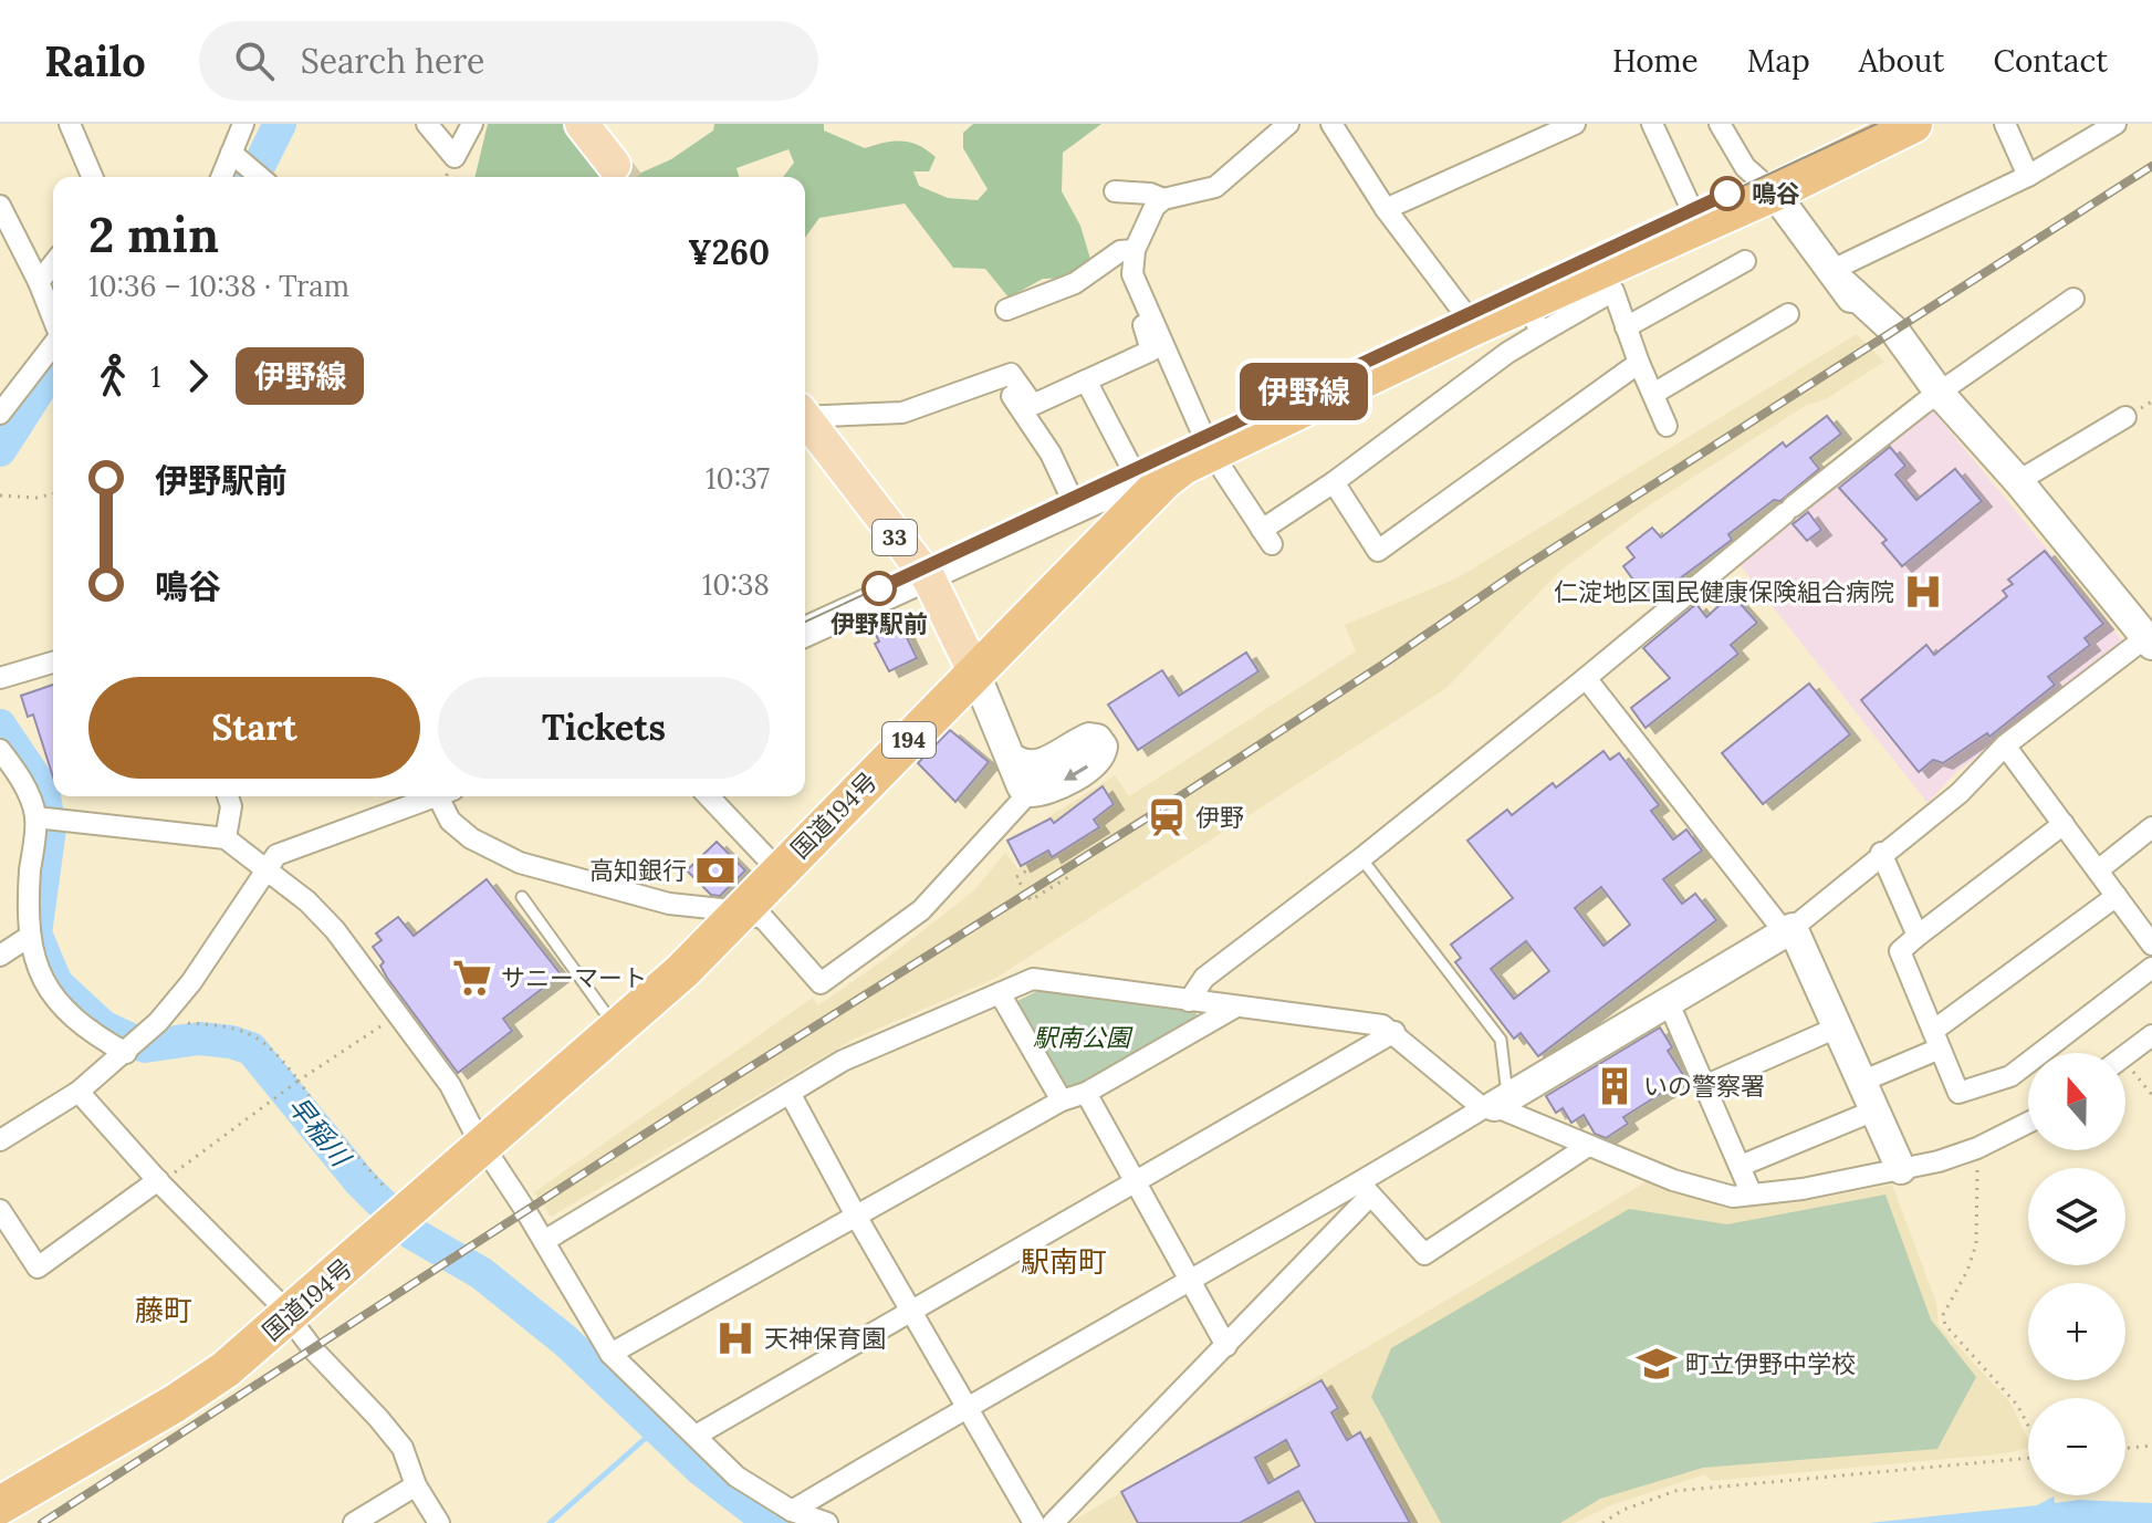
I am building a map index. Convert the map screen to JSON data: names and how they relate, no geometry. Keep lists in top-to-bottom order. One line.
{"streets":{"highway":["194","国道194号"],"main road":["33"]},"crossings":[["33","国道194号"]],"districts":["駅南町","藤町"],"water":["早稲川"],"parks":["駅南公園"],"places":{"other":["鳴谷","伊野駅前"],"hospital":["仁淀地区国民健康保険組合病院","天神保育園"],"station":["伊野"],"bank":["高知銀行"],"supermarket":["サニーマート"],"building":["いの警察署"],"school or university":["町立伊野中学校"]},"lines":["tram line 伊野線"],"north":"top","page":{"header":"Railo","search":"Search here","nav":["Home","Map","About","Contact"],"on_map":"伊野線","heading":["2 min","10:36 – 10:38 · Tram","¥260"],"legs":["1","伊野線"],"list":[{"name":"伊野駅前","value":"10:37"},{"name":"鳴谷","value":"10:38"}],"buttons":["Start","Tickets"],"map_buttons":["+","−"]}}
